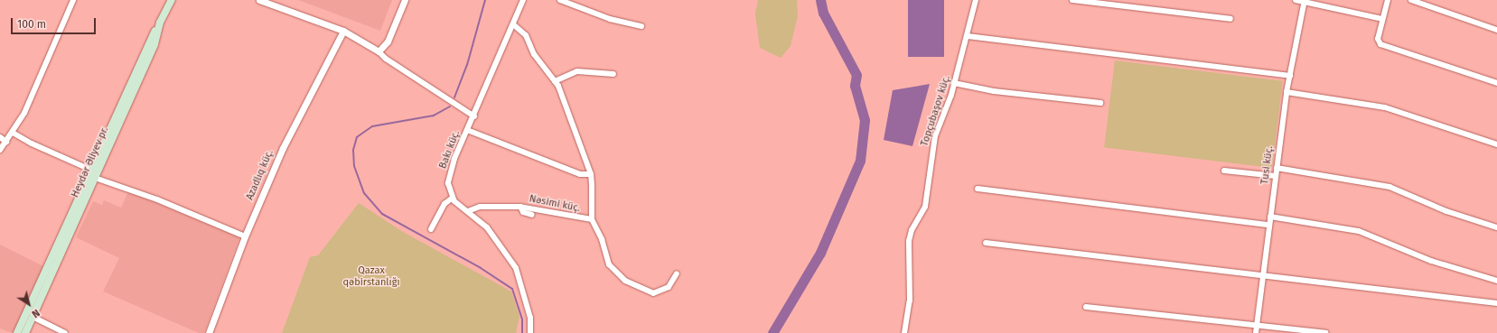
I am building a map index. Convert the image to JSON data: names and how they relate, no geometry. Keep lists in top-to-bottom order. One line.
{"streets":{"main road":["Heydər Əliyev pr."],"street":["Topçubaşov küç.","Bakı küç.","Tusi küç.","Azadlıq küç.","Nəsimi küç."]},"crossings":[["Bakı küç.","Nəsimi küç."]],"parks":["Qazax qəbirstanlığı"],"scale_bar":"100 m","north":"bottom right"}
